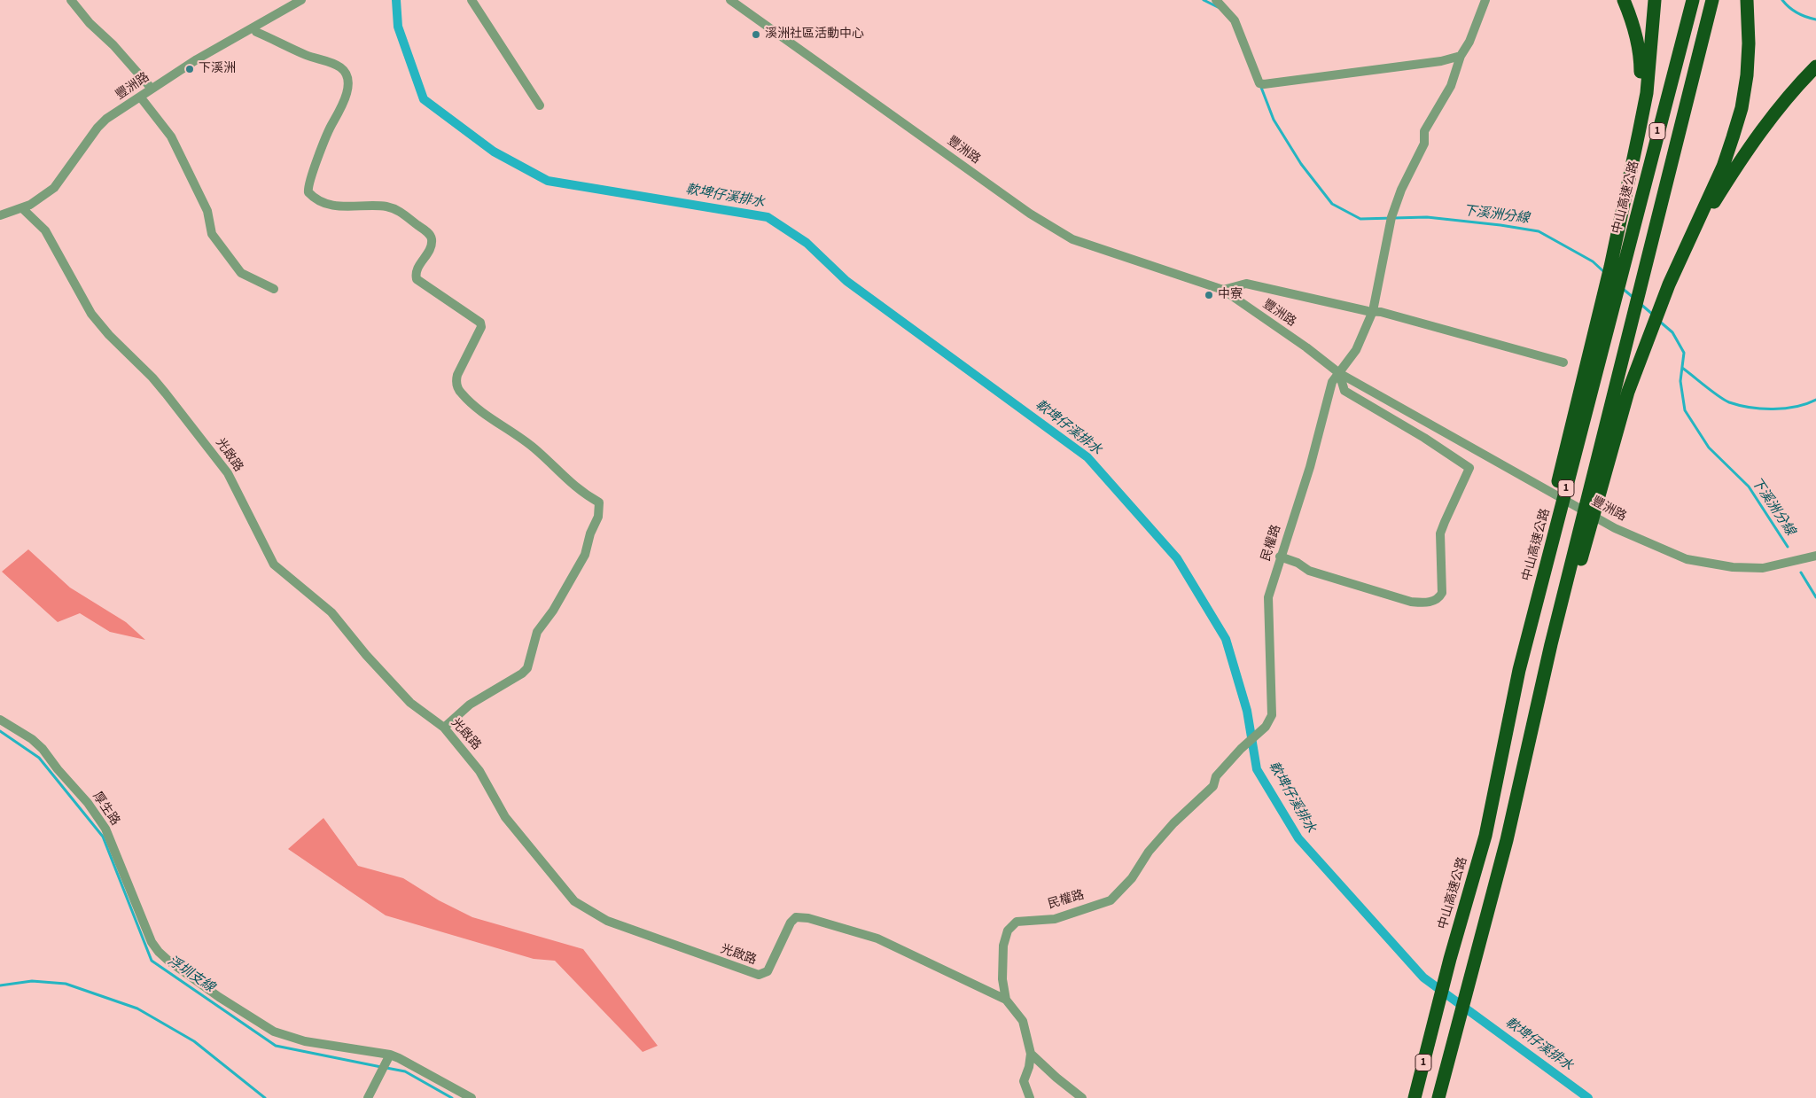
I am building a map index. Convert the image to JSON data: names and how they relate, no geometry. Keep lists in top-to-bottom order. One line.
{"streets":{"highway":["1","中山高速公路"],"street":["豐洲路","光啟路","民權路","厚生路"]},"crossings":[["豐洲路","光啟路"],["豐洲路","民權路"],["光啟路","民權路"]],"water":["軟埤仔溪排水","下溪洲分線","浮圳支線"],"places":["溪洲社區活動中心","下溪洲","中寮"]}
